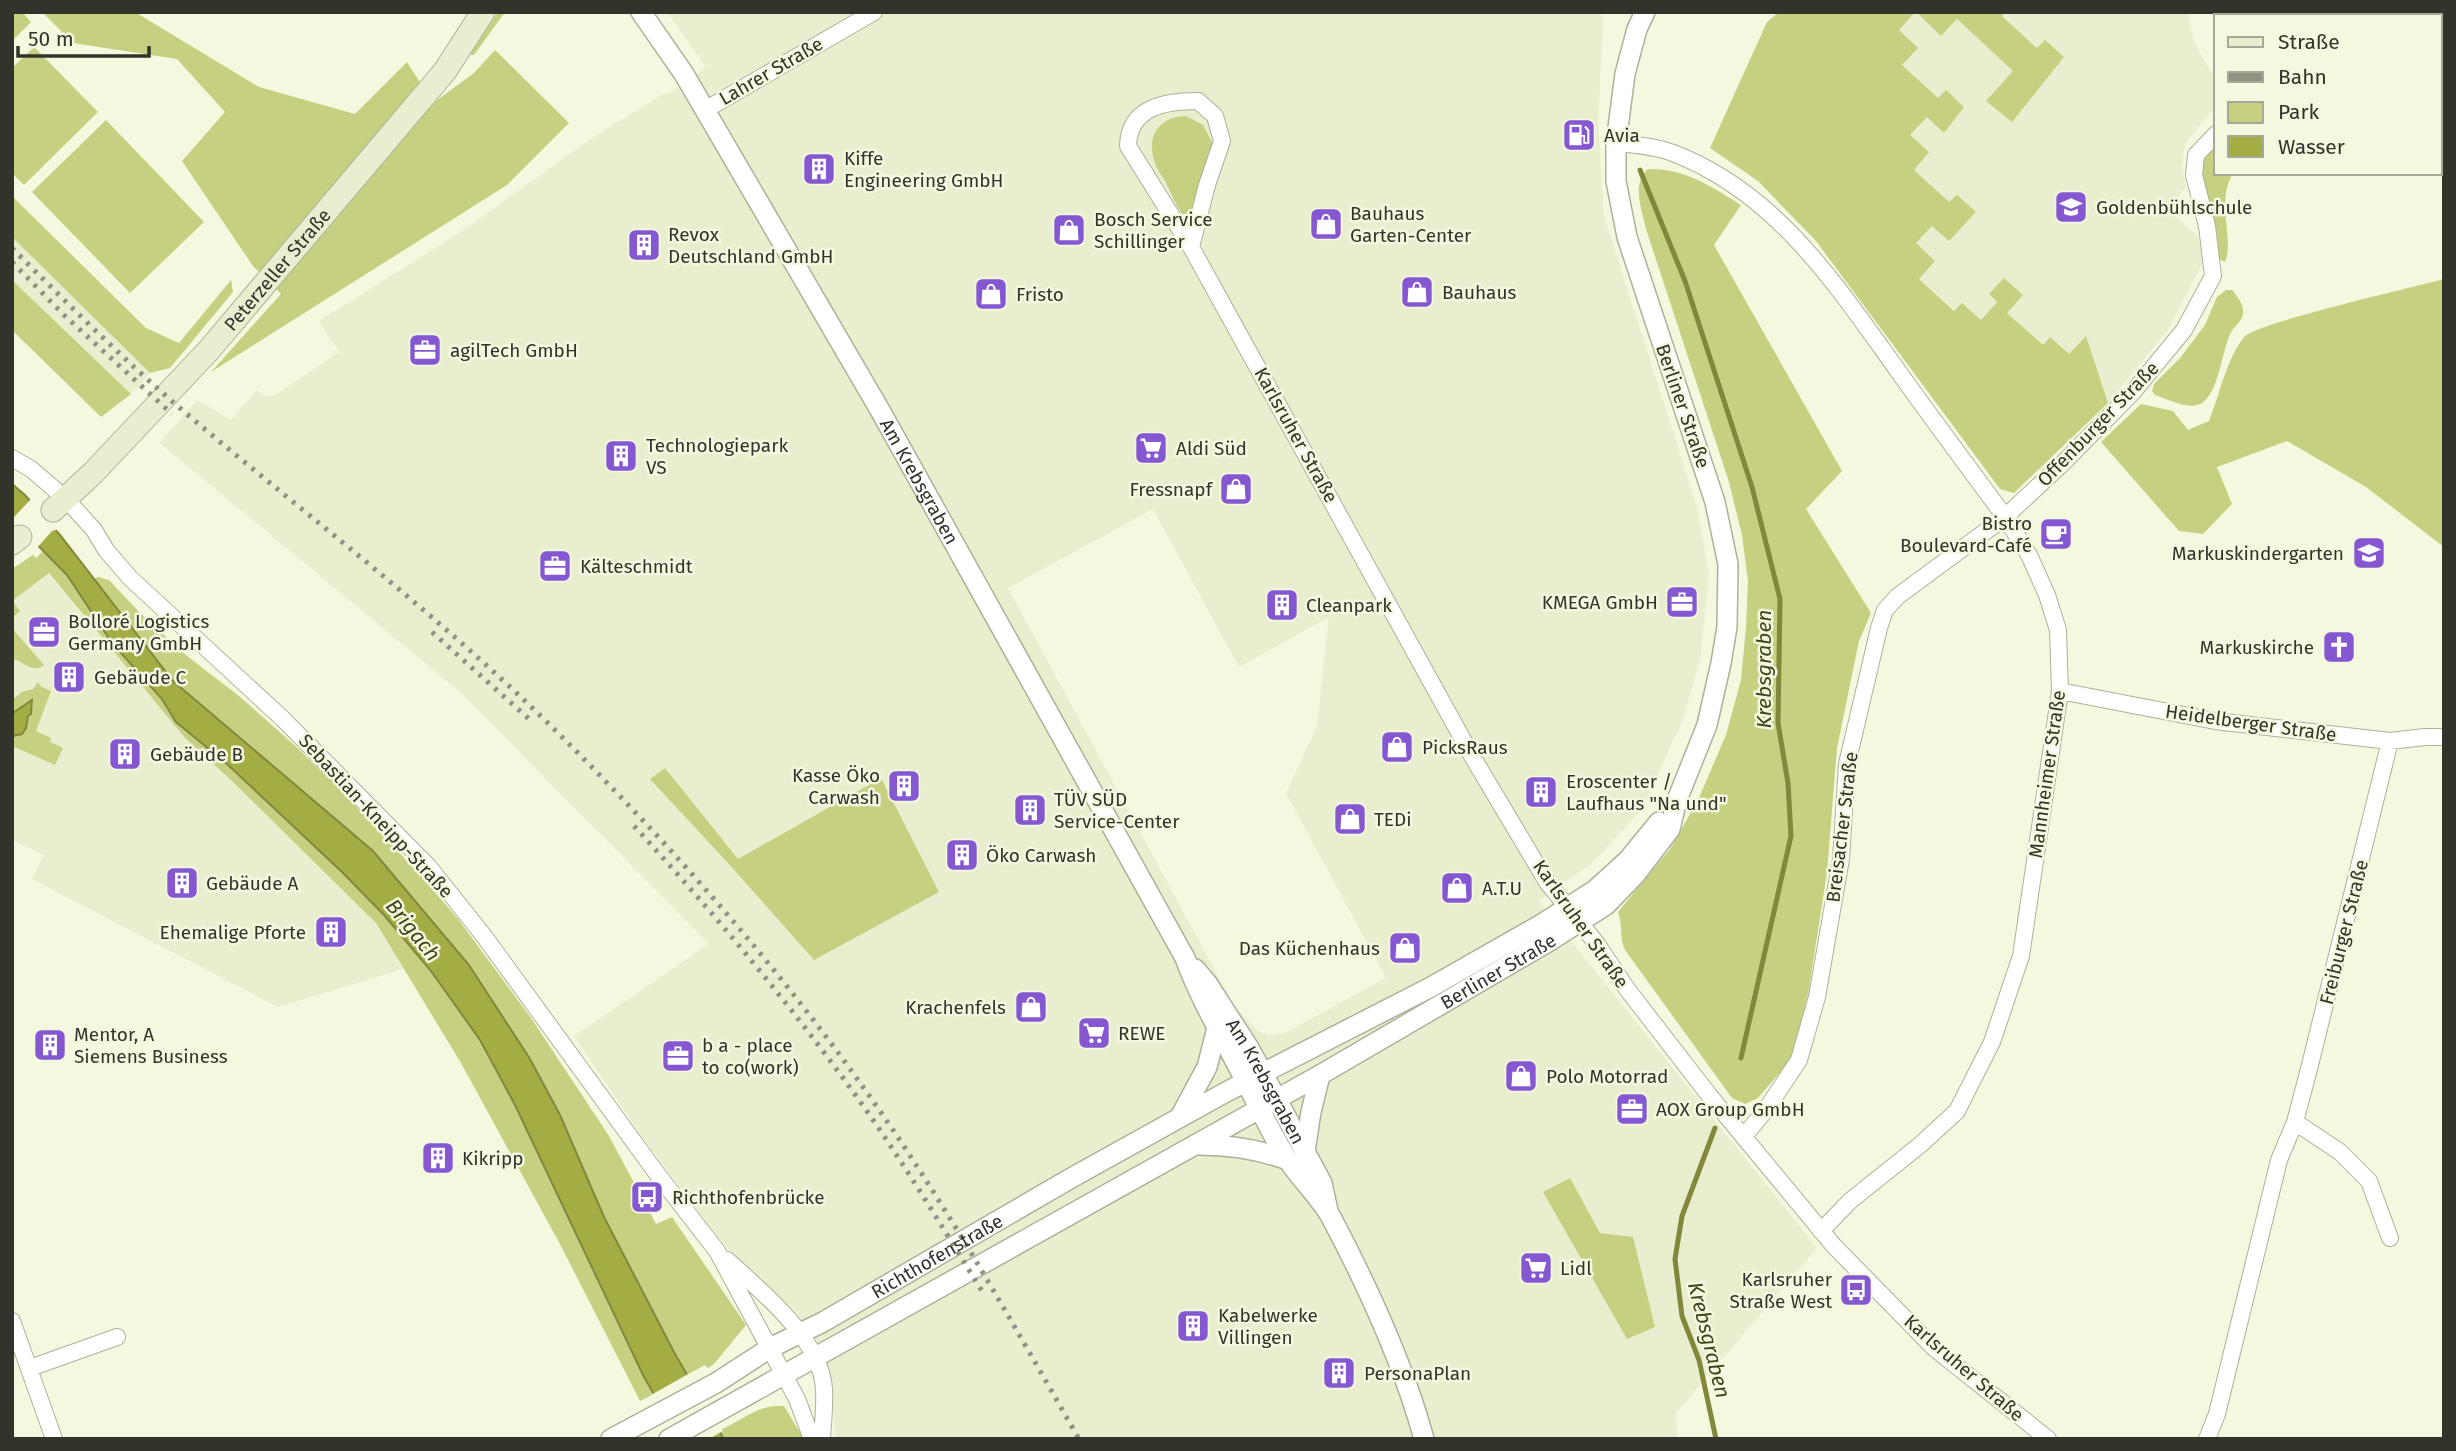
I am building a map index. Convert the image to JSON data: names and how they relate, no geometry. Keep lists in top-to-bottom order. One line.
{"streets":{"main road":["Peterzeller Straße"],"street":["Lahrer Straße","Berliner Straße","Offenburger Straße","Karlsruher Straße","Am Krebsgraben","Heidelberger Straße","Mannheimer Straße","Sebastian-Kneipp-Straße","Breisacher Straße","Freiburger Straße","Richthofenstraße"]},"crossings":[["Lahrer Straße","Am Krebsgraben"],["Peterzeller Straße","Sebastian-Kneipp-Straße"],["Berliner Straße","Karlsruher Straße"],["Berliner Straße","Am Krebsgraben"],["Berliner Straße","Mannheimer Straße"],["Berliner Straße","Richthofenstraße"],["Offenburger Straße","Mannheimer Straße"],["Offenburger Straße","Breisacher Straße"],["Karlsruher Straße","Mannheimer Straße"],["Karlsruher Straße","Breisacher Straße"],["Am Krebsgraben","Richthofenstraße"],["Heidelberger Straße","Mannheimer Straße"],["Heidelberger Straße","Freiburger Straße"],["Mannheimer Straße","Breisacher Straße"],["Sebastian-Kneipp-Straße","Richthofenstraße"]],"water":["Krebsgraben","Brigach"],"places":{"fuel station":["Avia"],"building":["Kiffe Engineering GmbH","Revox Deutschland GmbH","Technologiepark VS","Cleanpark","Gebäude C","Gebäude B","Kasse Öko Carwash","Eroscenter / Laufhaus \"Na und\"","TÜV SÜD Service-Center","Öko Carwash","Gebäude A","Ehemalige Pforte","Mentor, A Siemens Business","Kikripp","Kabelwerke Villingen","PersonaPlan"],"school or university":["Goldenbühlschule","Markuskindergarten"],"shop":["Bauhaus Garten-Center","Bosch Service Schillinger","Bauhaus","Fristo","Fressnapf","PicksRaus","TEDi","A.T.U","Das Küchenhaus","Krachenfels","Polo Motorrad"],"office":["agilTech GmbH","Kälteschmidt","KMEGA GmbH","Bolloré Logistics Germany GmbH","b a - place to co(work)","AOX Group GmbH"],"supermarket":["Aldi Süd","REWE","Lidl"],"cafe":["Bistro Boulevard-Café"],"church":["Markuskirche"],"bus stop":["Richthofenbrücke","Karlsruher Straße West"]},"legend":["Straße","Bahn","Park","Wasser"],"scale_bar":"50 m"}
